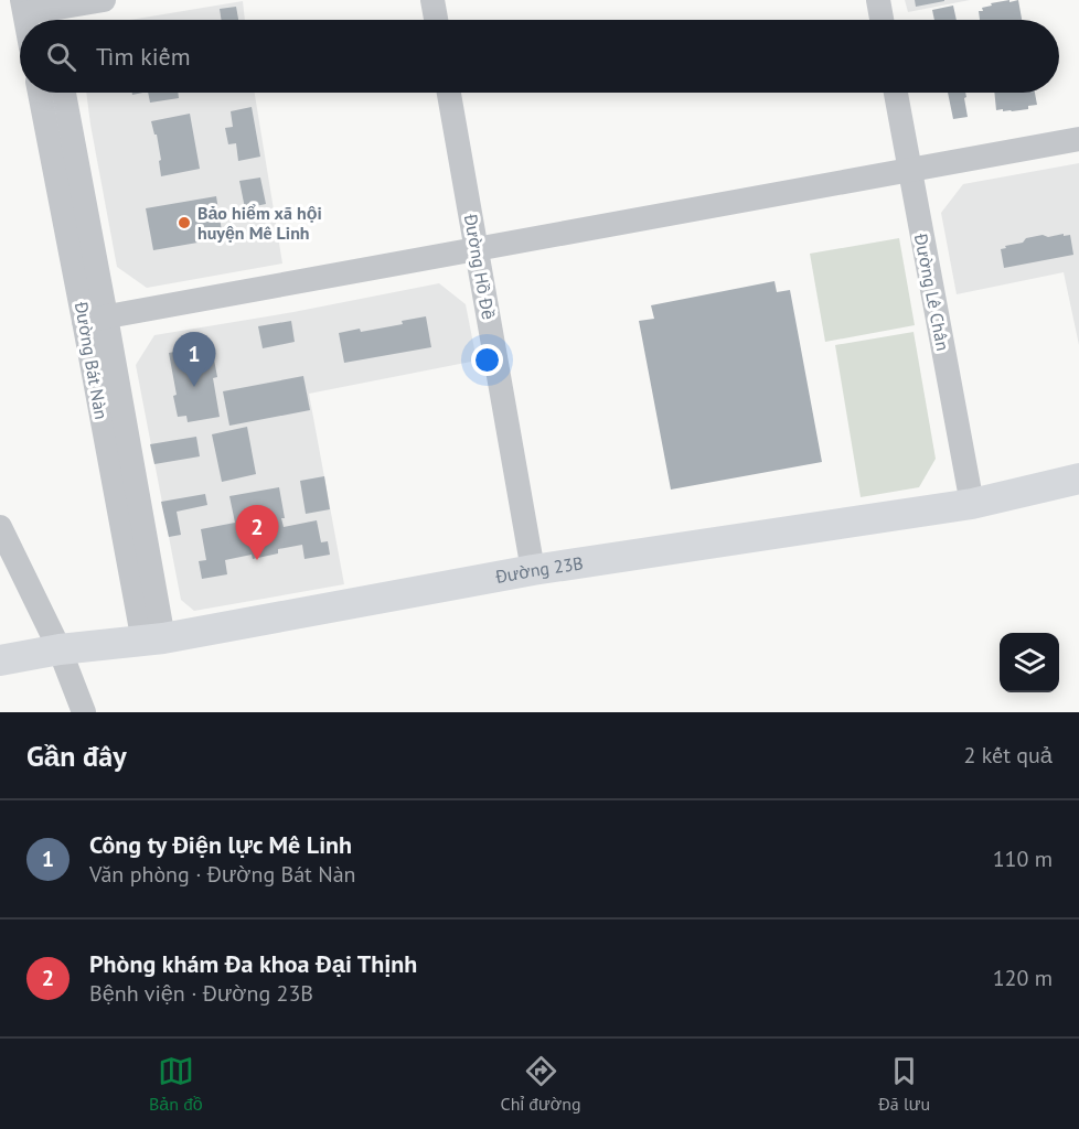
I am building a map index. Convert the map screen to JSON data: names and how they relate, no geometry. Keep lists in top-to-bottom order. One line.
{"streets":{"main road":["Đường 23B"],"street":["Đường Hồ Đề","Đường Lê Chân","Đường Bát Nàn"]},"crossings":[["Đường Hồ Đề","Đường 23B"],["Đường Lê Chân","Đường 23B"],["Đường Bát Nàn","Đường 23B"]],"places":["Bảo hiểm xã hội huyện Mê Linh"],"page":{"search":"Tìm kiếm","pins":["1","2"],"heading":["Gần đây","2 kết quả"],"list":[{"mark":"1","name":"Công ty Điện lực Mê Linh","note":"Văn phòng · Đường Bát Nàn","value":"110 m"},{"mark":"2","name":"Phòng khám Đa khoa Đại Thịnh","note":"Bệnh viện · Đường 23B","value":"120 m"}],"nav":["Bản đồ","Chỉ đường","Đã lưu"]}}
